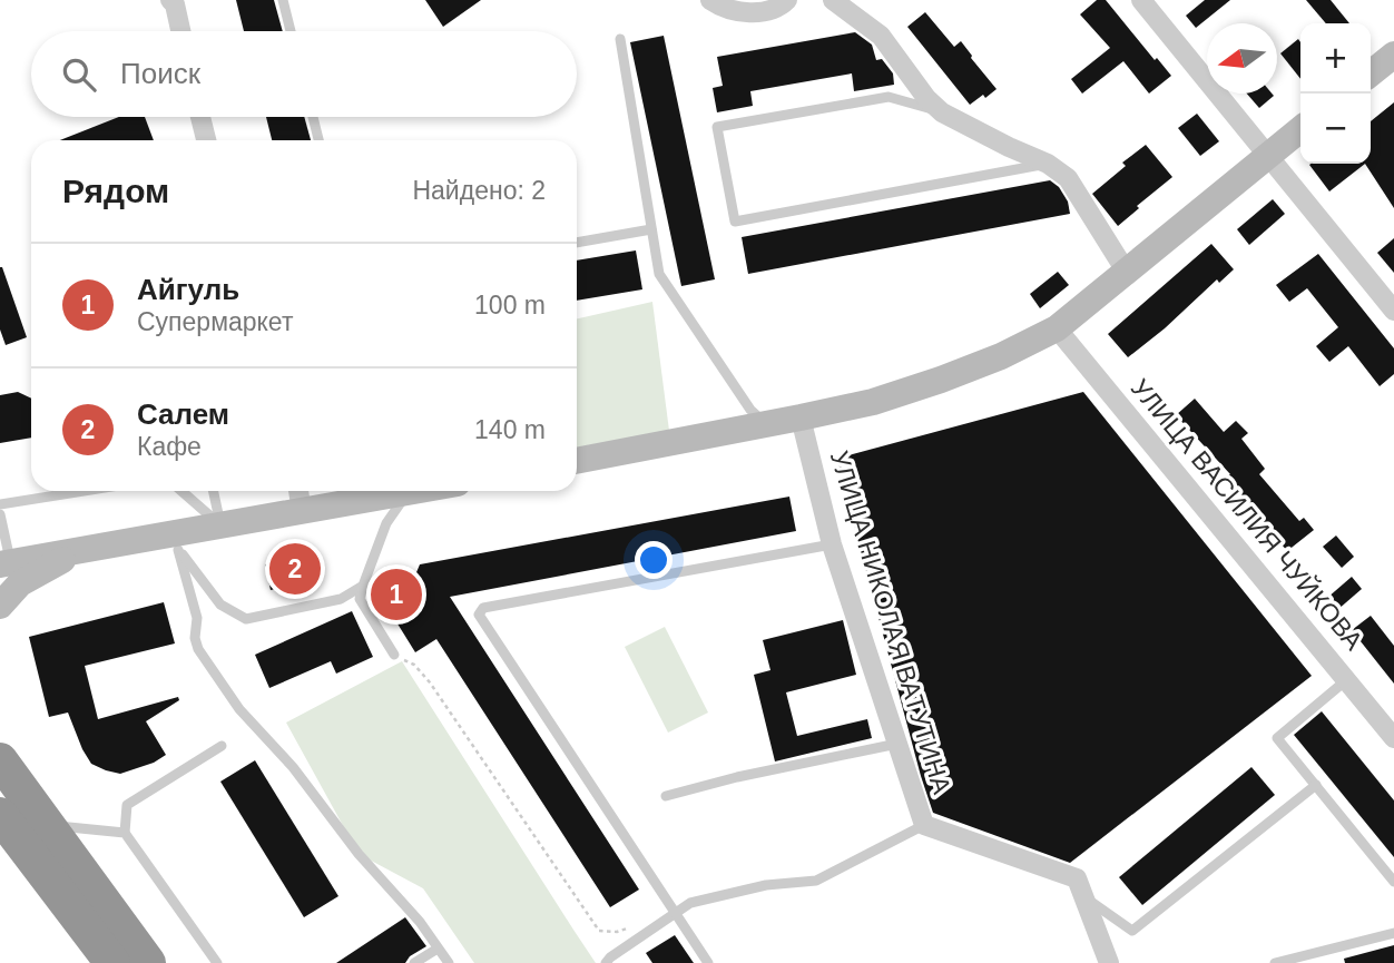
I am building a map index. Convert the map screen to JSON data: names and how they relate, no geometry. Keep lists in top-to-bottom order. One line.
{"streets":{"street":["УЛИЦА ВАСИЛИЯ ЧУЙКОВА","УЛИЦА НИКОЛАЯ ВАТУТИНА"]},"north":"left","page":{"map_buttons":["+","−"],"search":"Поиск","heading":["Рядом","Найдено: 2"],"list":[{"mark":"1","name":"Айгуль","note":"Супермаркет","value":"100 m"},{"mark":"2","name":"Салем","note":"Кафе","value":"140 m"}],"pins":["2","1"]}}
